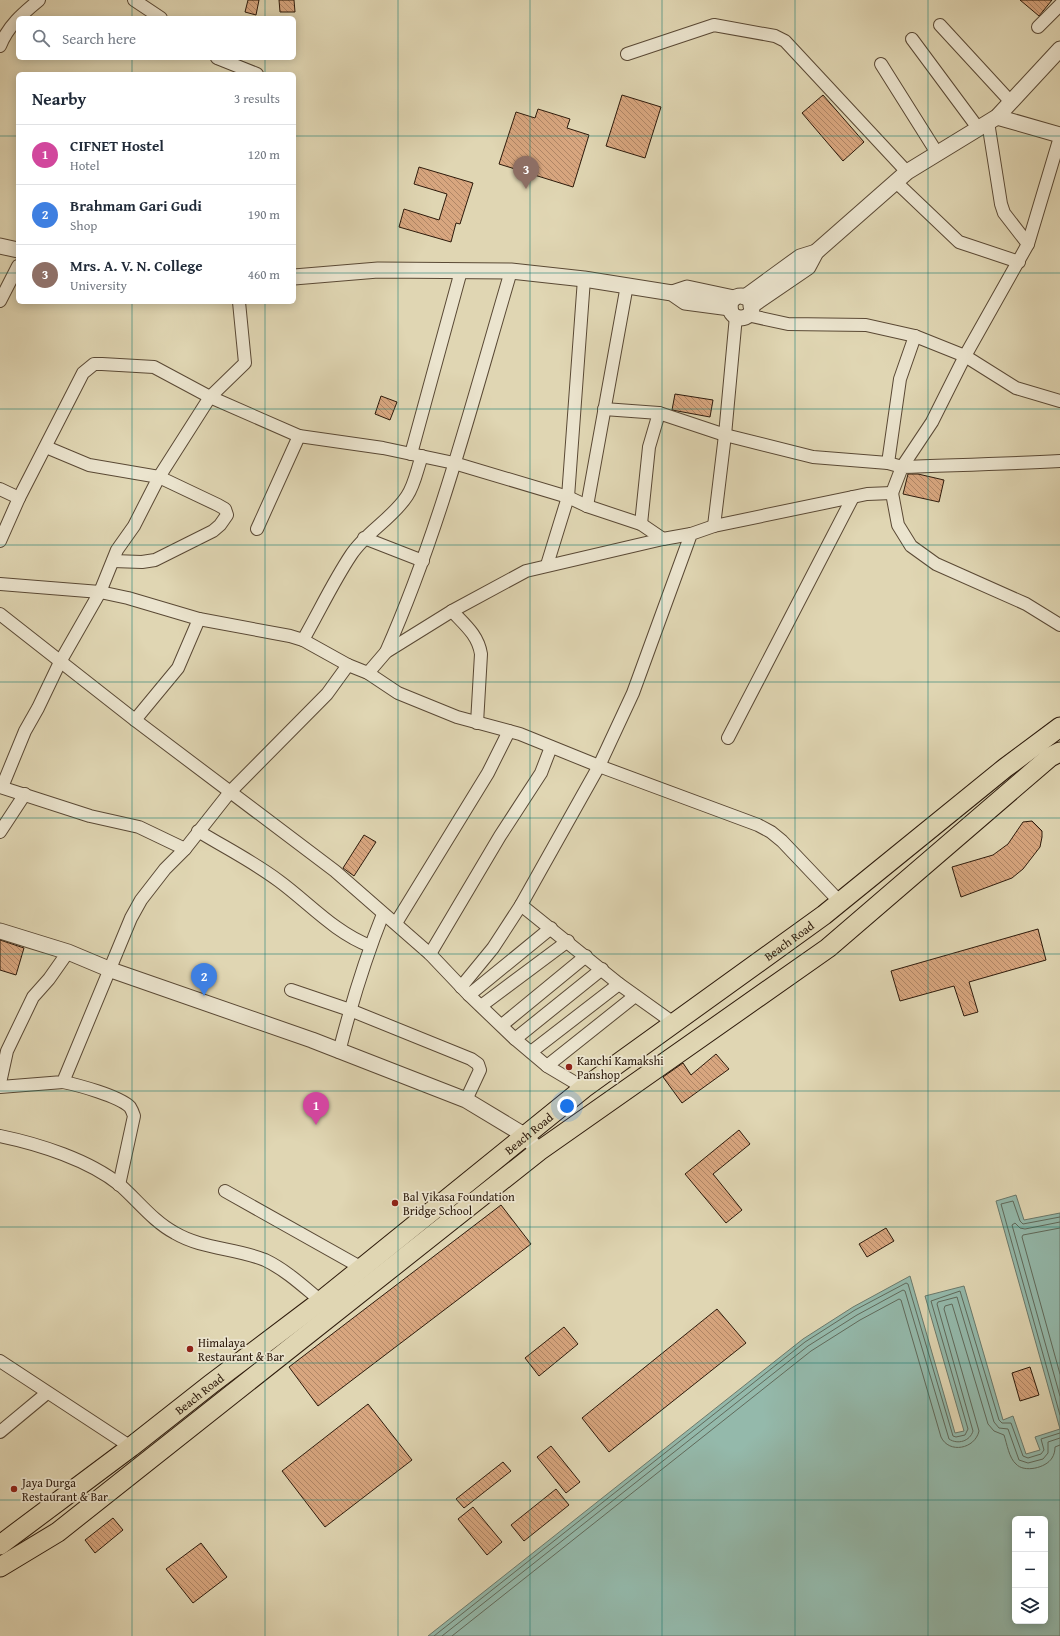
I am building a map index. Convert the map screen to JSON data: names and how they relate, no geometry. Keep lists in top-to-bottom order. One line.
{"streets":{"main road":["Beach Road"]},"places":["Kanchi Kamakshi Panshop","Bal Vikasa Foundation Bridge School","Himalaya Restaurant & Bar","Jaya Durga Restaurant & Bar"],"page":{"search":"Search here","heading":["Nearby","3 results"],"list":[{"mark":"1","name":"CIFNET Hostel","note":"Hotel","value":"120 m"},{"mark":"2","name":"Brahmam Gari Gudi","note":"Shop","value":"190 m"},{"mark":"3","name":"Mrs. A. V. N. College","note":"University","value":"460 m"}],"pins":["3","2","1"],"map_buttons":["+","−"]}}
